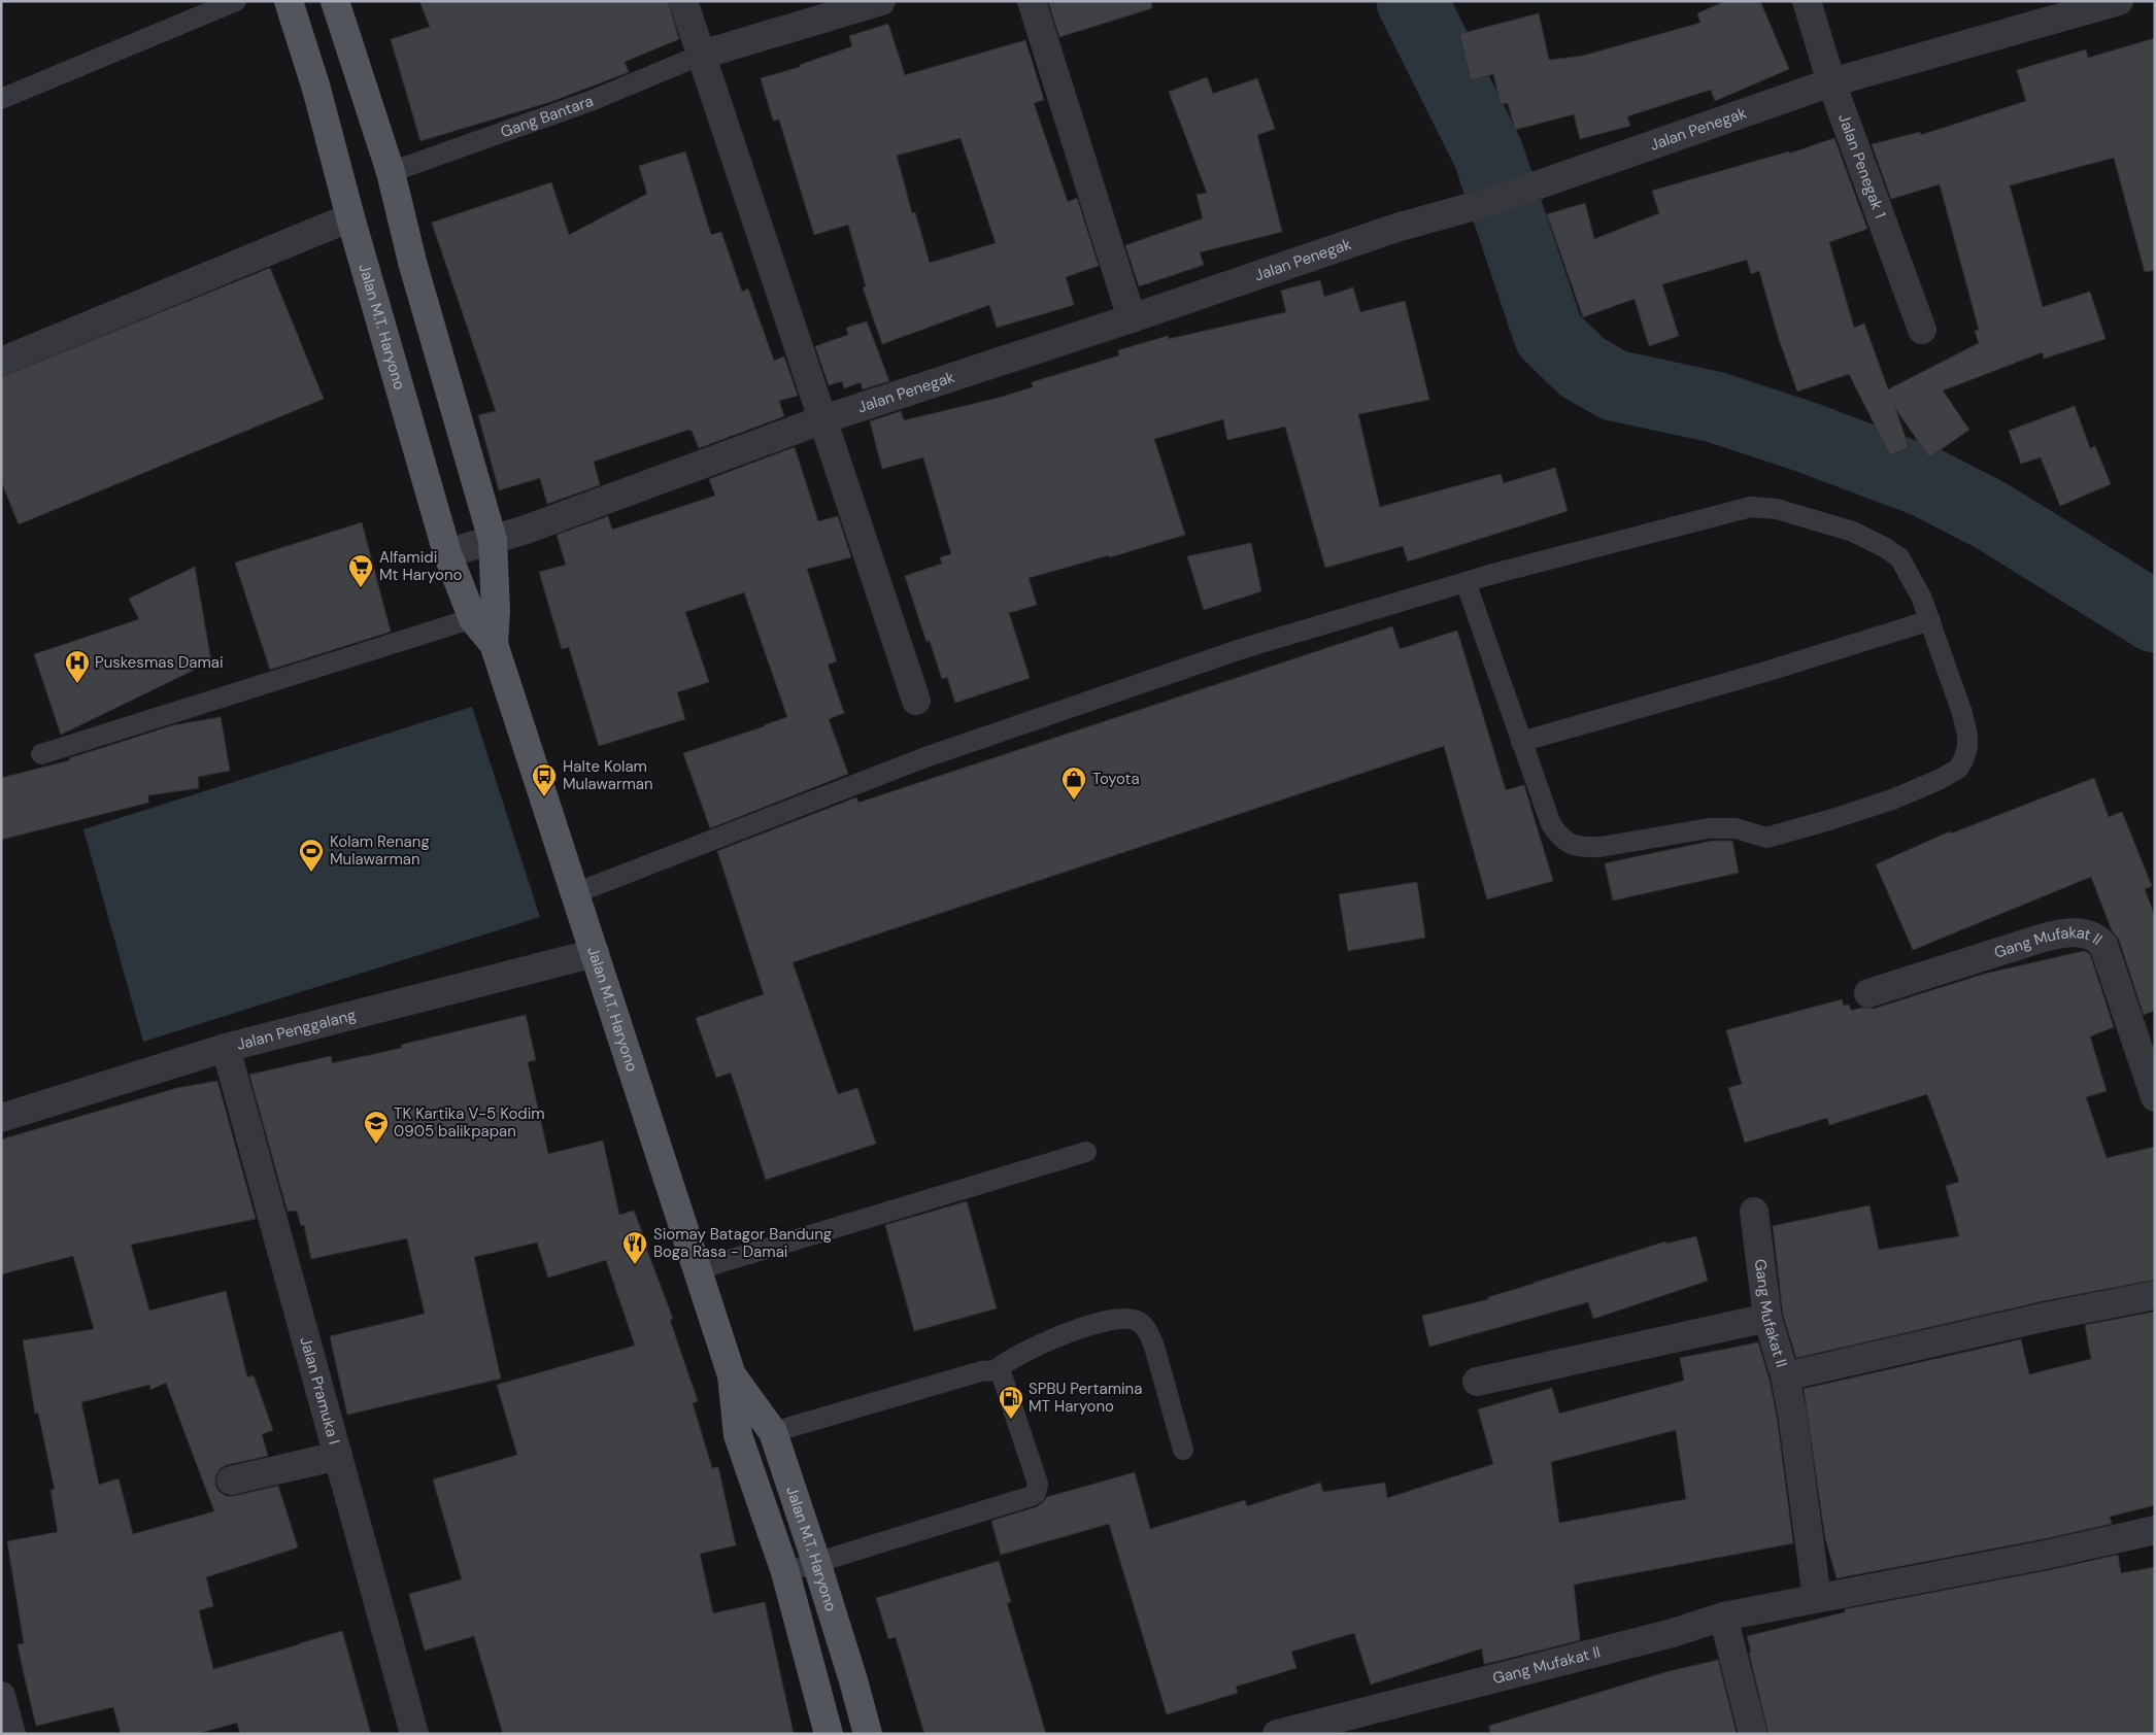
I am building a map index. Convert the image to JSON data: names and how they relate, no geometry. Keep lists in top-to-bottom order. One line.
{"streets":{"main road":["Jalan M.T. Haryono"],"street":["Jalan Penegak","Jalan Penegak 1","Gang Mufakat II","Jalan Penggalang","Jalan Pramuka I"],"lane":["Gang Bantara"]},"crossings":[["Gang Bantara","Jalan M.T. Haryono"],["Jalan Penegak","Jalan Penegak 1"],["Jalan Penegak","Jalan M.T. Haryono"],["Jalan M.T. Haryono","Jalan Penggalang"],["Jalan Penggalang","Jalan Pramuka I"]],"places":{"supermarket":["Alfamidi Mt Haryono"],"hospital":["Puskesmas Damai"],"bus stop":["Halte Kolam Mulawarman"],"shop":["Toyota"],"sports":["Kolam Renang Mulawarman"],"school or university":["TK Kartika V-5 Kodim 0905 balikpapan"],"restaurant":["Siomay Batagor Bandung Boga Rasa - Damai"],"fuel station":["SPBU Pertamina MT Haryono"]}}
